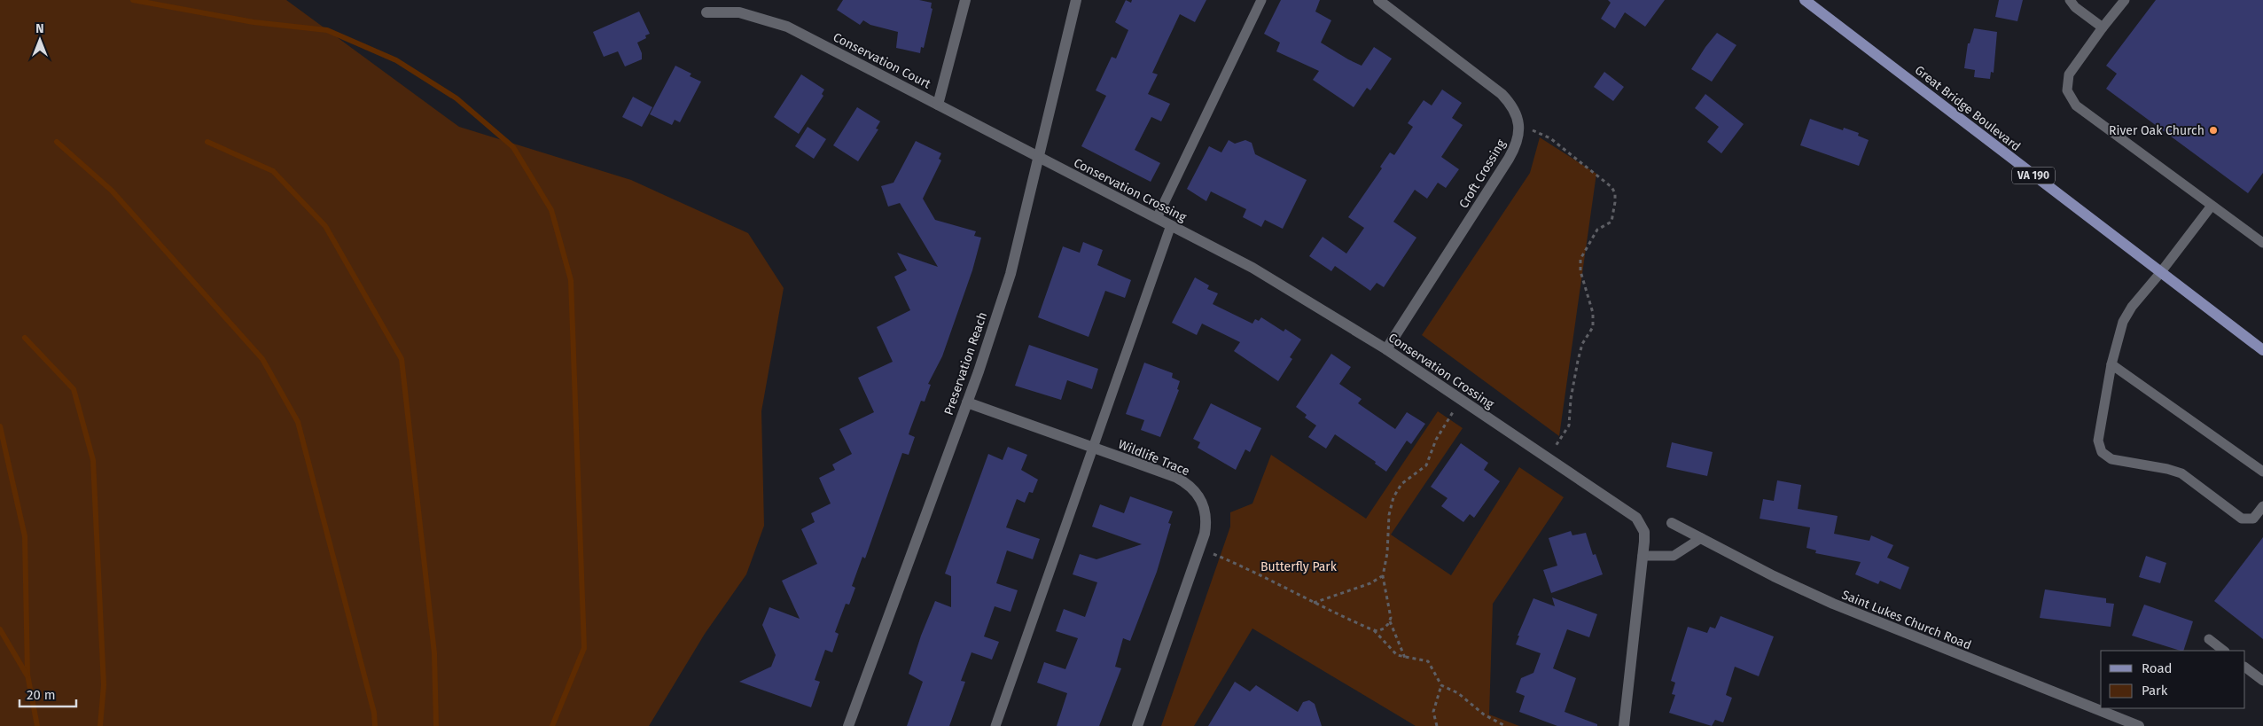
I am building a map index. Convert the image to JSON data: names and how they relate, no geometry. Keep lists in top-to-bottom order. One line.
{"streets":{"main road":["Great Bridge Boulevard","VA 190"],"street":["Conservation Court","Croft Crossing","Conservation Crossing","Preservation Reach","Wildlife Trace","Saint Lukes Church Road"]},"crossings":[["Conservation Court","Conservation Crossing"],["Conservation Court","Preservation Reach"],["Croft Crossing","Conservation Crossing"],["Conservation Crossing","Preservation Reach"],["Preservation Reach","Wildlife Trace"]],"parks":["Butterfly Park"],"places":["River Oak Church"],"legend":["Road","Park"],"scale_bar":"20 m","north":"top"}
